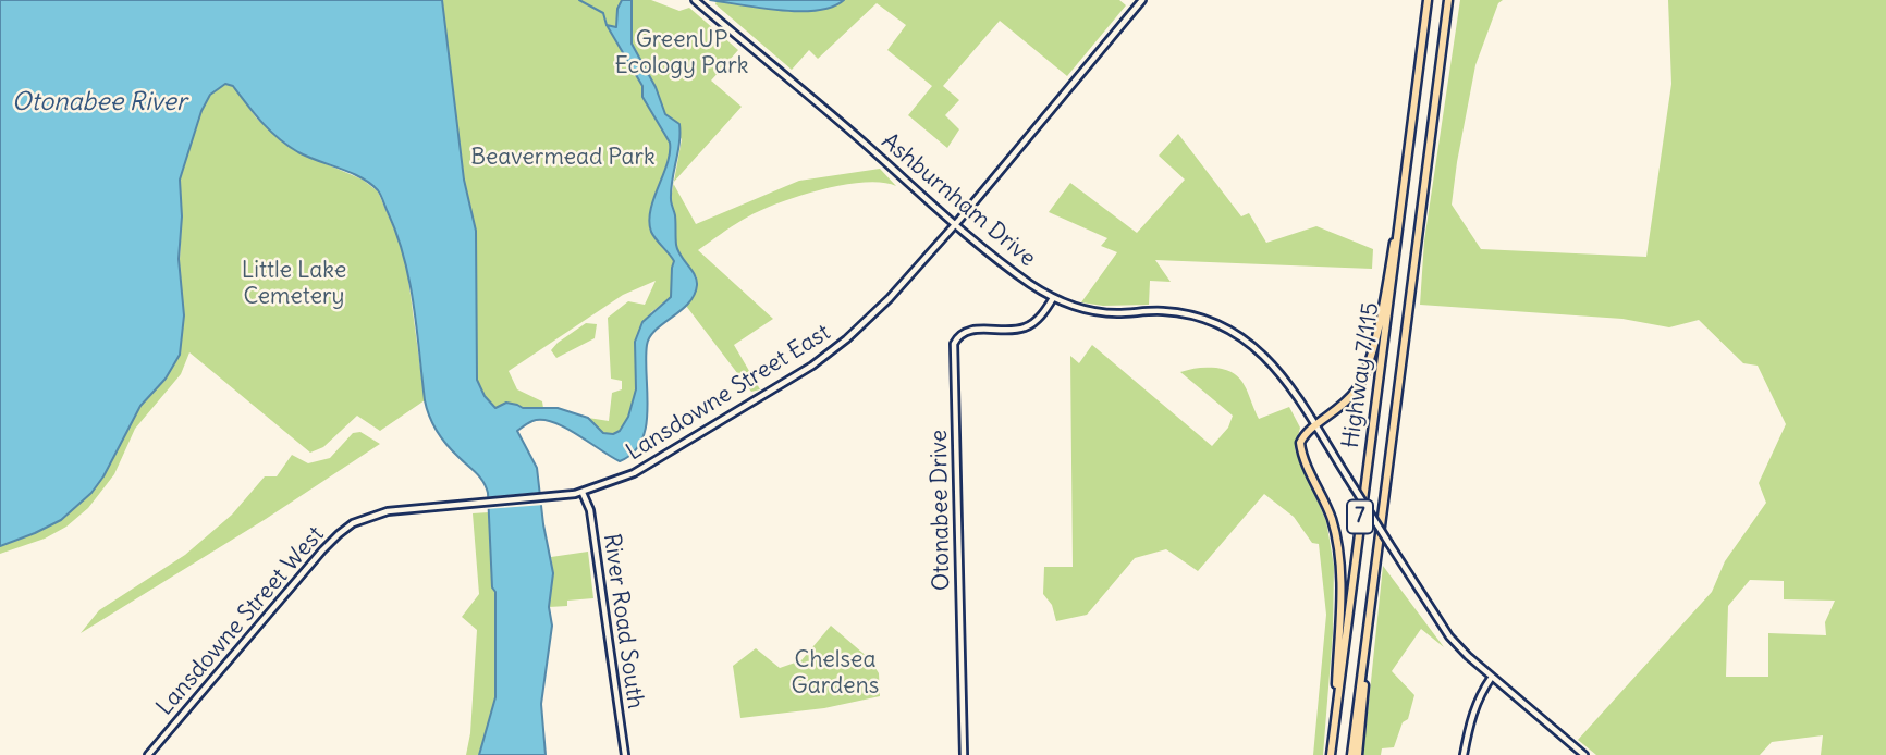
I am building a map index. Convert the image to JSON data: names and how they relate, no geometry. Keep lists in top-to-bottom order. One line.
{"streets":{"highway":["Highway 7/115","7"],"main road":["Ashburnham Drive","Lansdowne Street East","Otonabee Drive","Lansdowne Street West","River Road South"]},"crossings":[["Ashburnham Drive","Lansdowne Street East"],["Ashburnham Drive","Otonabee Drive"],["Lansdowne Street East","Lansdowne Street West"],["Lansdowne Street East","River Road South"]],"water":["Otonabee River"],"parks":["GreenUP Ecology Park","Beavermead Park","Little Lake Cemetery","Chelsea Gardens"]}
